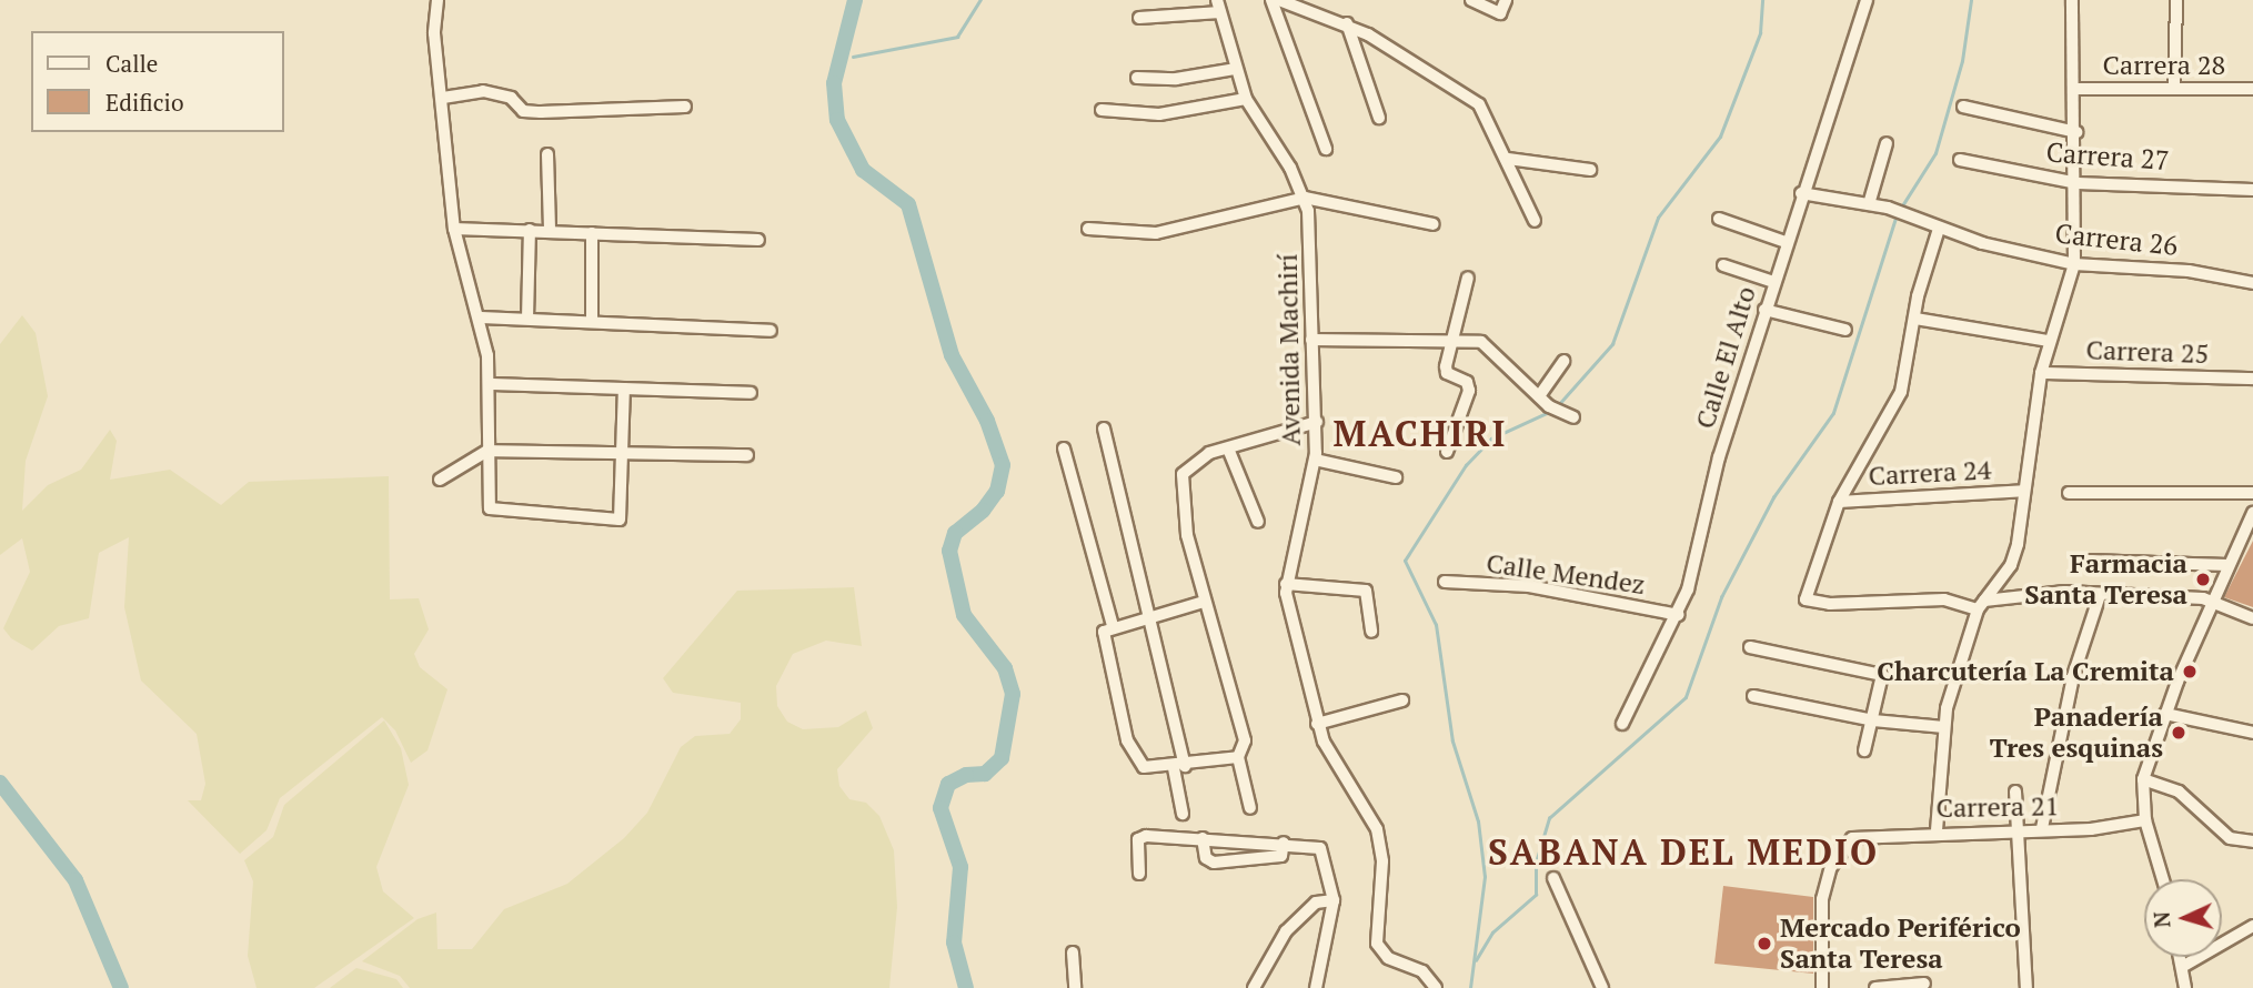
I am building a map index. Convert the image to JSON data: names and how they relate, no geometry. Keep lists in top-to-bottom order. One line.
{"streets":{"street":["Carrera 28","Carrera 27","Carrera 26","Avenida Machirí","Carrera 25","Calle El Alto","Carrera 24","Calle Mendez","Carrera 21"]},"crossings":[["Carrera 26","Calle El Alto"],["Calle El Alto","Calle Mendez"]],"districts":["MACHIRI","SABANA DEL MEDIO"],"places":["Farmacia Santa Teresa","Charcutería La Cremita","Panadería Tres esquinas","Mercado Periférico Santa Teresa"],"legend":["Calle","Edificio"],"north":"left"}
